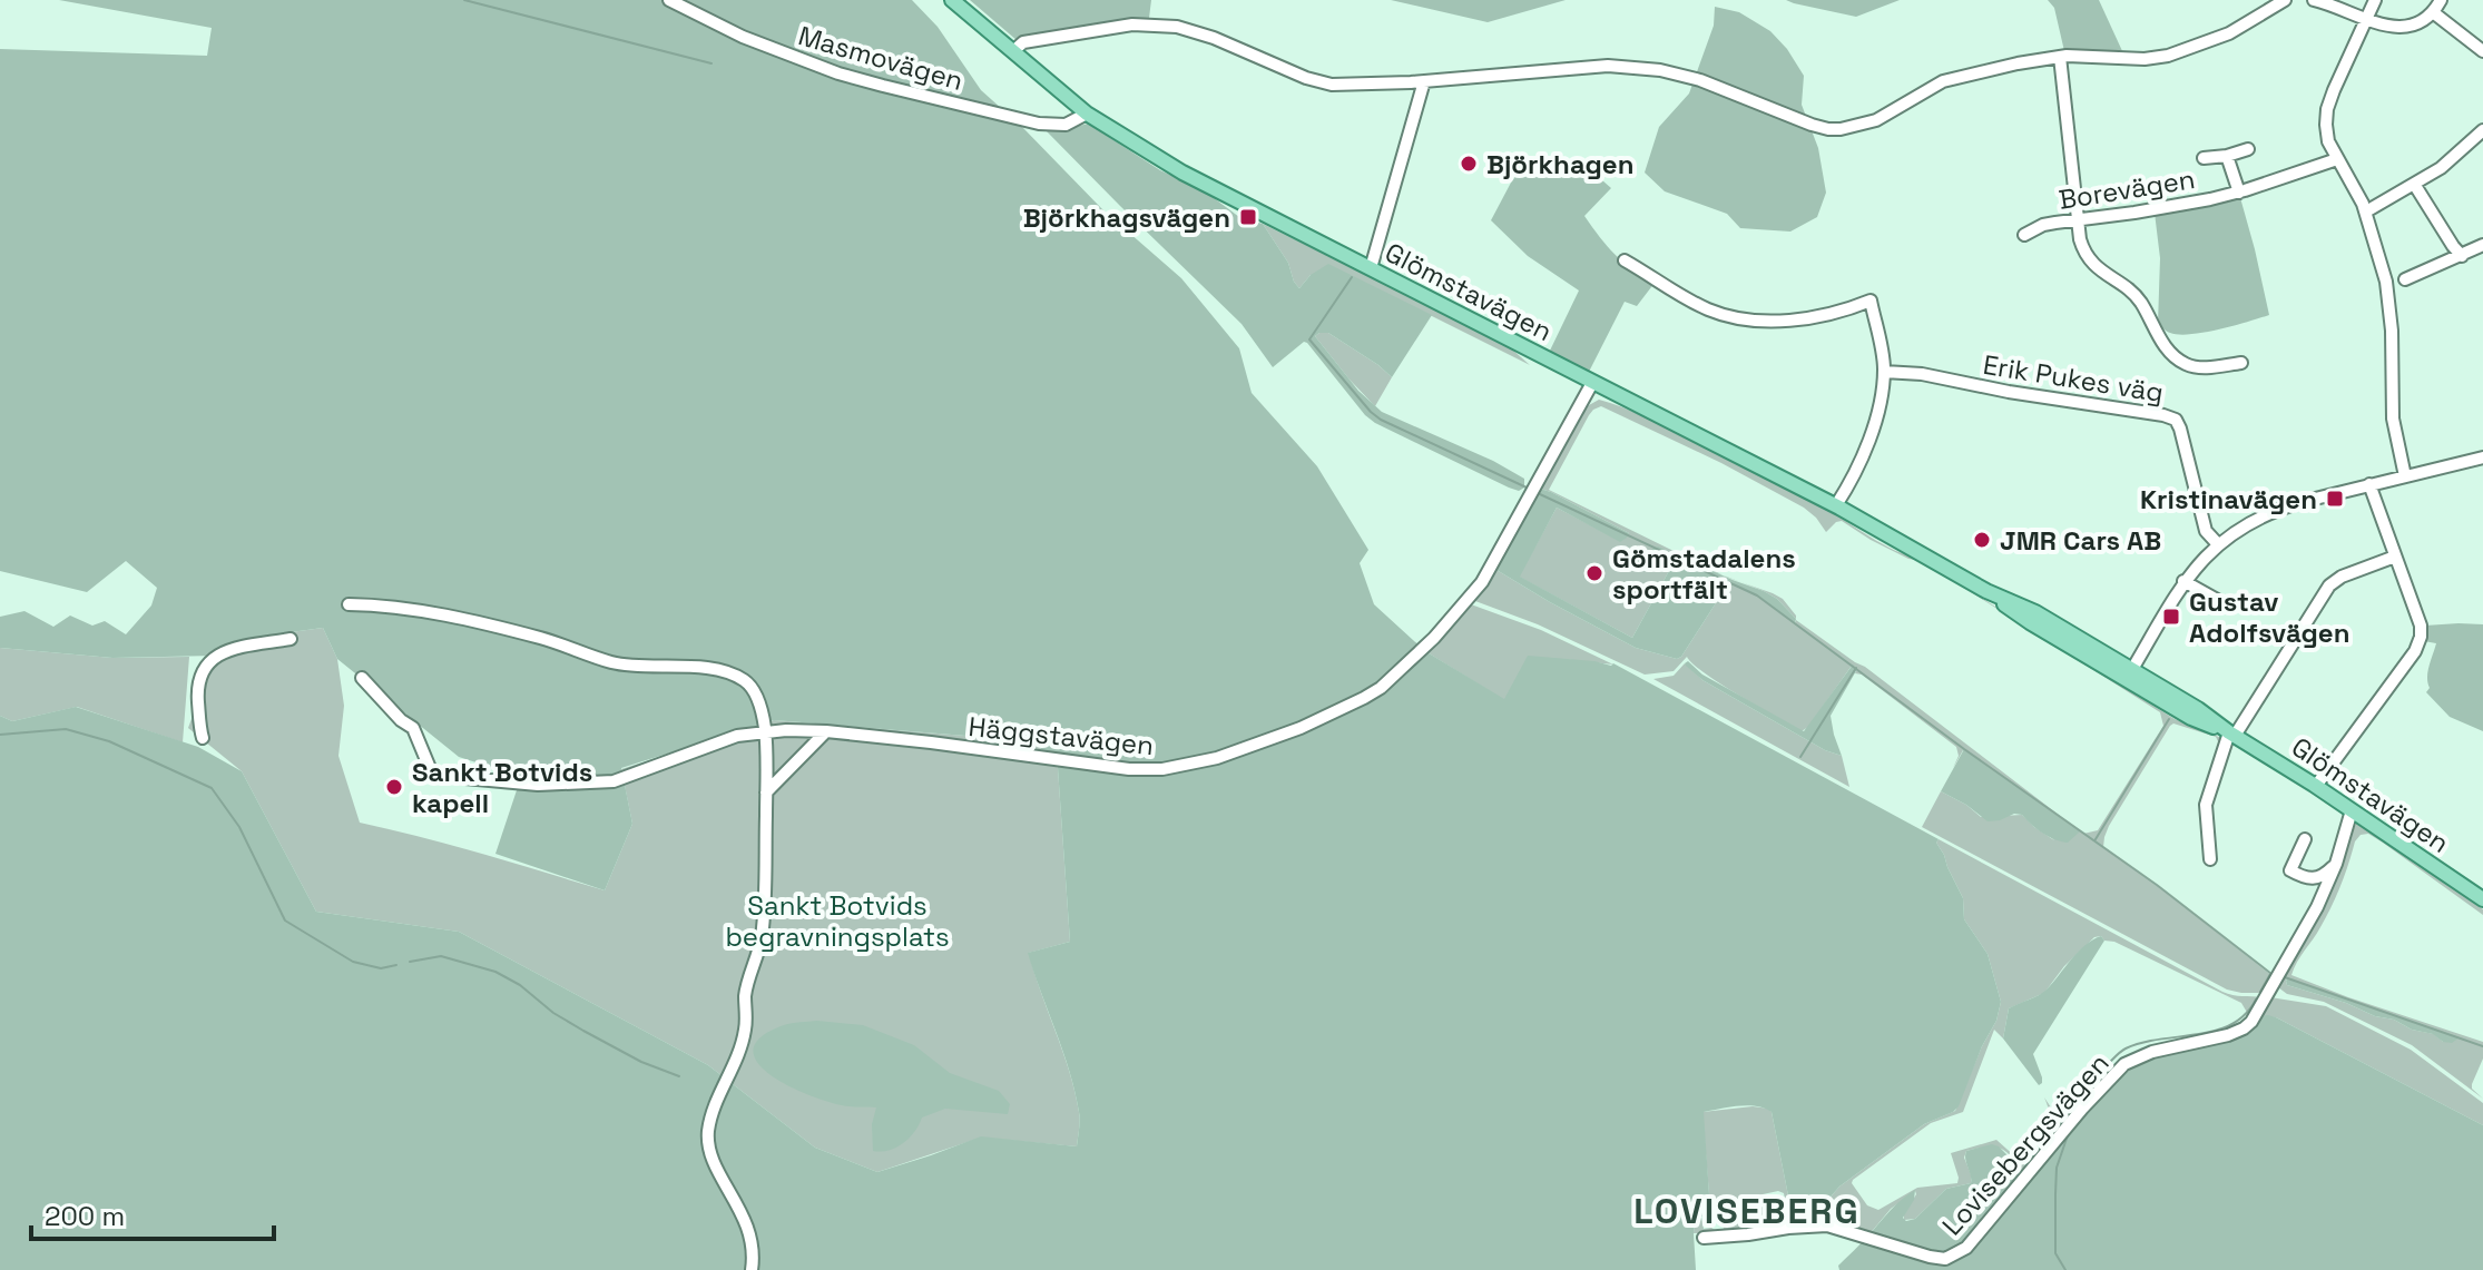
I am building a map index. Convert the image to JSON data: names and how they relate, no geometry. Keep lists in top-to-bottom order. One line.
{"streets":{"main road":["Glömstavägen"],"street":["Masmovägen","Borevägen","Erik Pukes väg","Häggstavägen","Lovisebergsvägen"]},"crossings":[["Masmovägen","Glömstavägen"],["Glömstavägen","Häggstavägen"],["Glömstavägen","Lovisebergsvägen"]],"districts":["LOVISEBERG"],"parks":["Sankt Botvids begravningsplats"],"places":{"other":["Björkhagen","JMR Cars AB","Gömstadalens sportfält","Sankt Botvids kapell"],"transit":["Björkhagsvägen","Kristinavägen","Gustav Adolfsvägen"]},"scale_bar":"200 m"}
